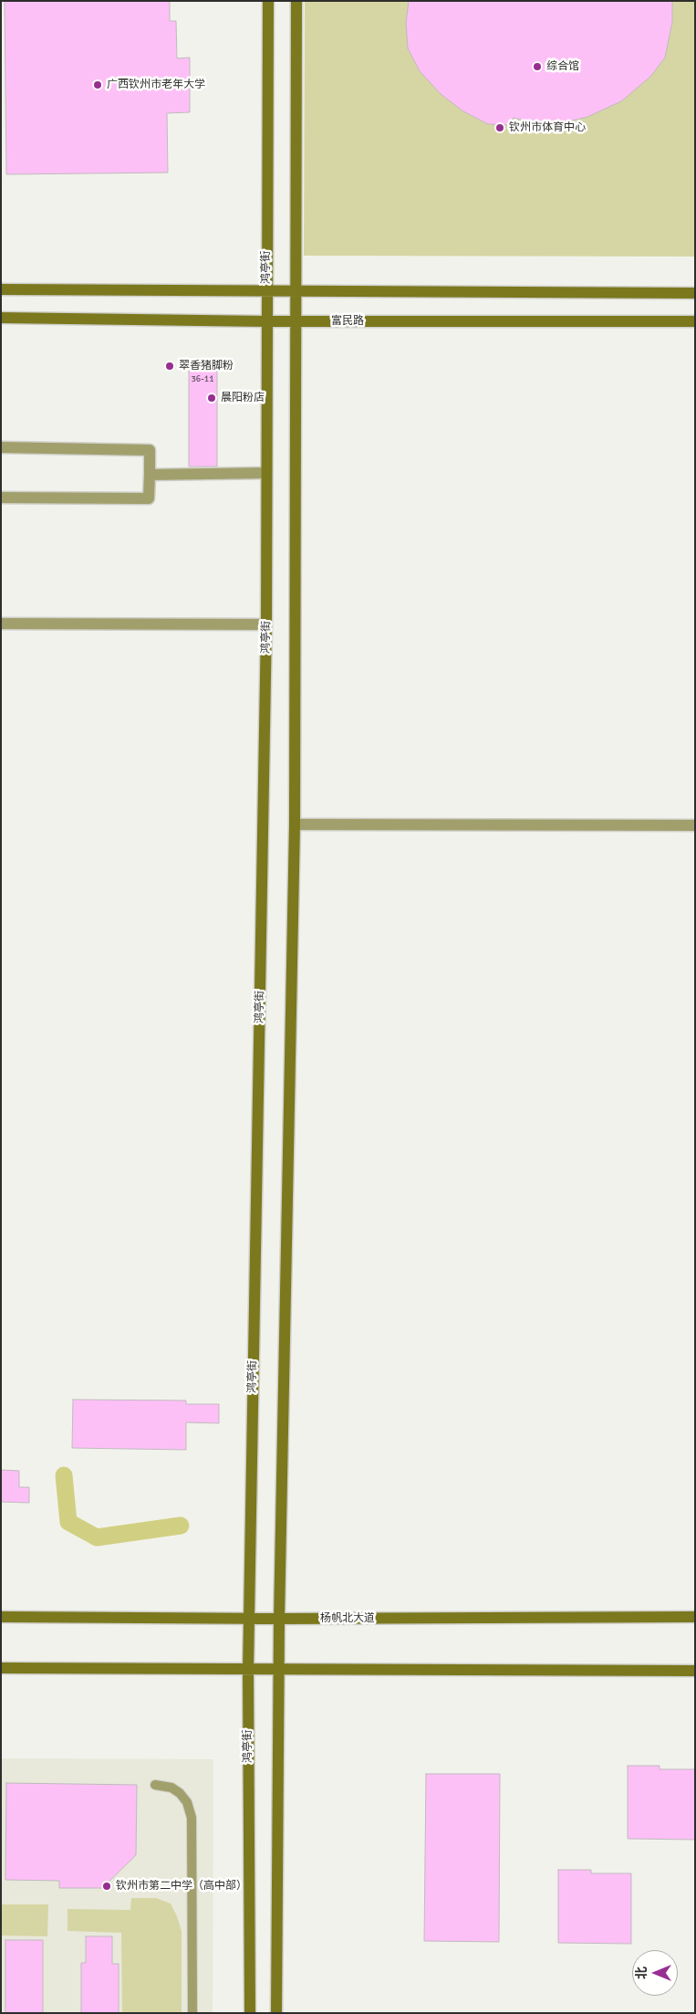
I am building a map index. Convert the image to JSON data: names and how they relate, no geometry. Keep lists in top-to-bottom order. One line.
{"streets":{"street":["鸿亭街","富民路","杨帆北大道"]},"crossings":[["鸿亭街","富民路"],["鸿亭街","杨帆北大道"]],"places":["综合馆","广西钦州市老年大学","钦州市体育中心","翠香猪脚粉","晨阳粉店","钦州市第二中学（高中部）"],"house_numbers":["36-11"],"north":"left"}
